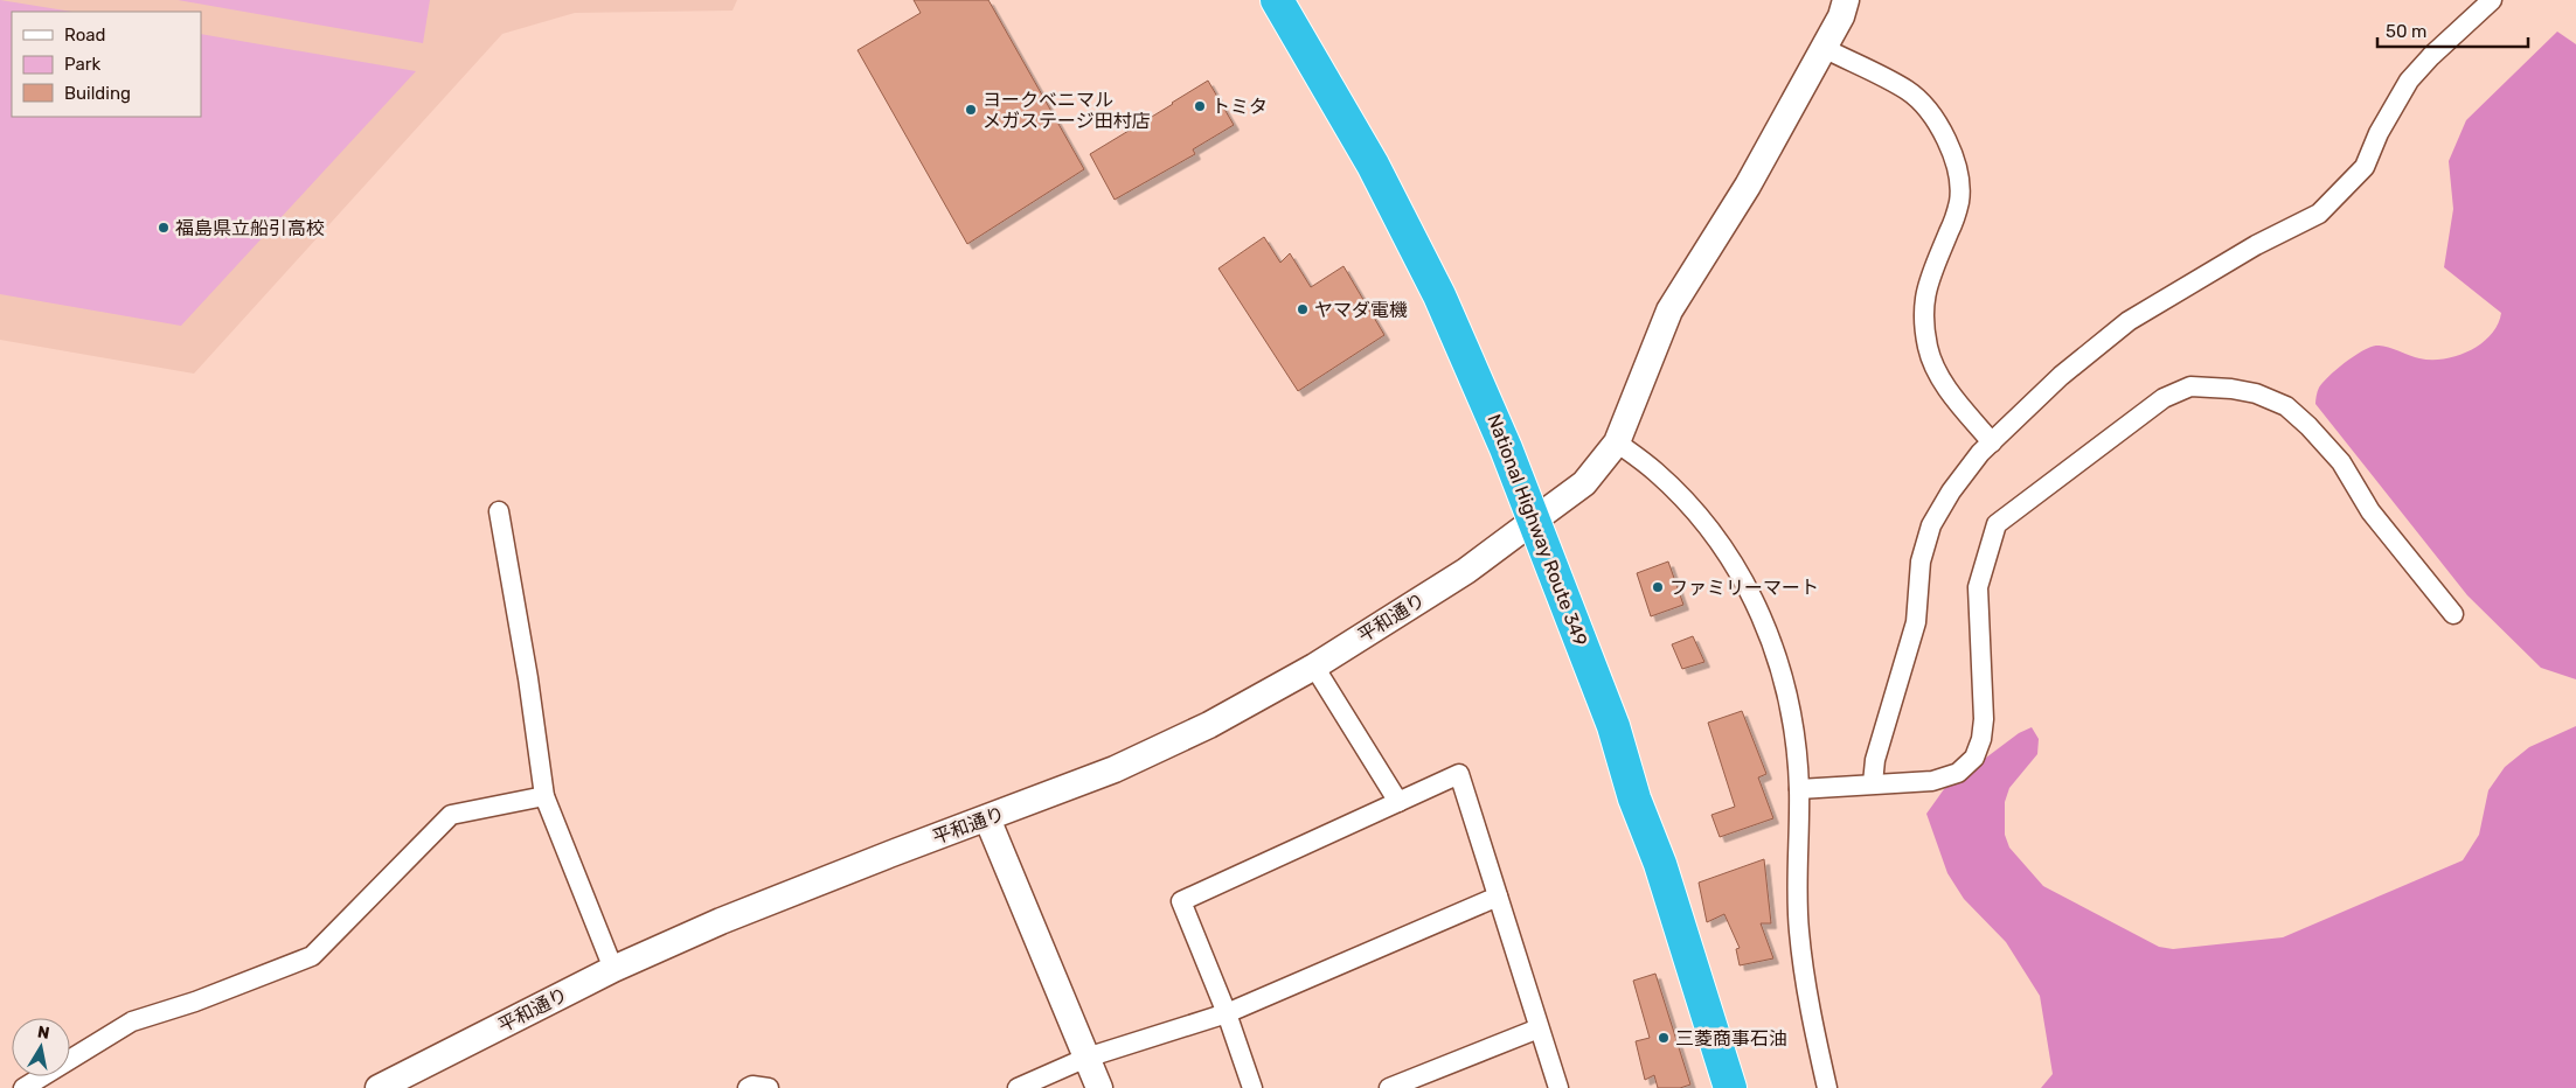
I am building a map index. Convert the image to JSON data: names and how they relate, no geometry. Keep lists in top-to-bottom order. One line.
{"streets":{"highway":["National Highway Route 349"],"street":["平和通り"]},"crossings":[["National Highway Route 349","平和通り"]],"places":["トミタ","ヨークベニマル メガステージ田村店","福島県立船引高校","ヤマダ電機","ファミリーマート","三菱商事石油"],"legend":["Road","Park","Building"],"scale_bar":"50 m","north":"top"}
